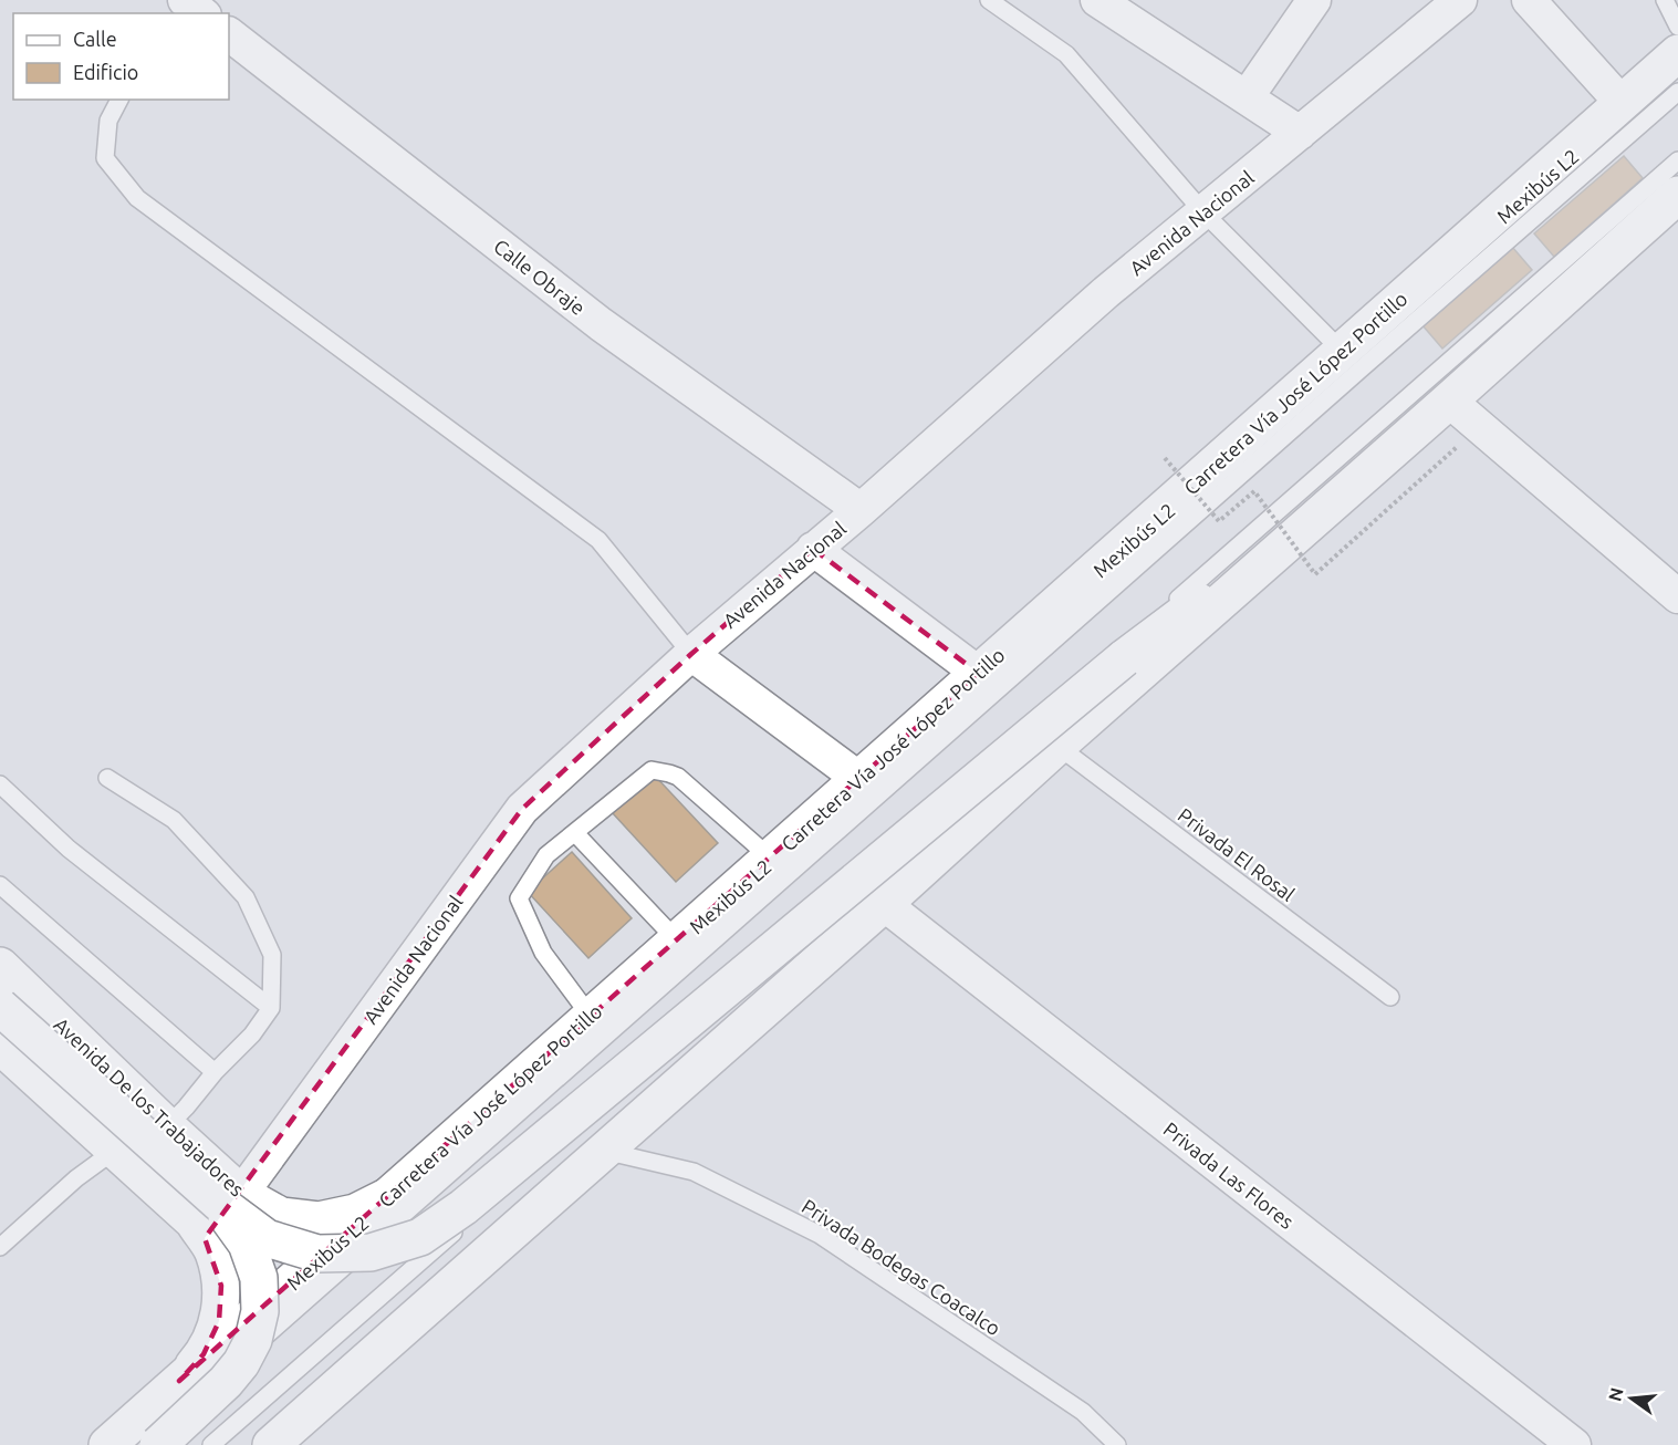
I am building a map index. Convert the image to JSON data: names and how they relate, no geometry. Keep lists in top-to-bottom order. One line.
{"streets":{"main road":["Carretera Vía José López Portillo","Avenida De los Trabajadores"],"street":["Avenida Nacional","Calle Obraje","Privada Las Flores"],"lane":["Mexibús L2","Privada El Rosal","Privada Bodegas Coacalco"]},"crossings":[["Avenida Nacional","Calle Obraje"],["Avenida Nacional","Avenida De los Trabajadores"],["Carretera Vía José López Portillo","Avenida De los Trabajadores"]],"legend":["Calle","Edificio"],"north":"left"}
